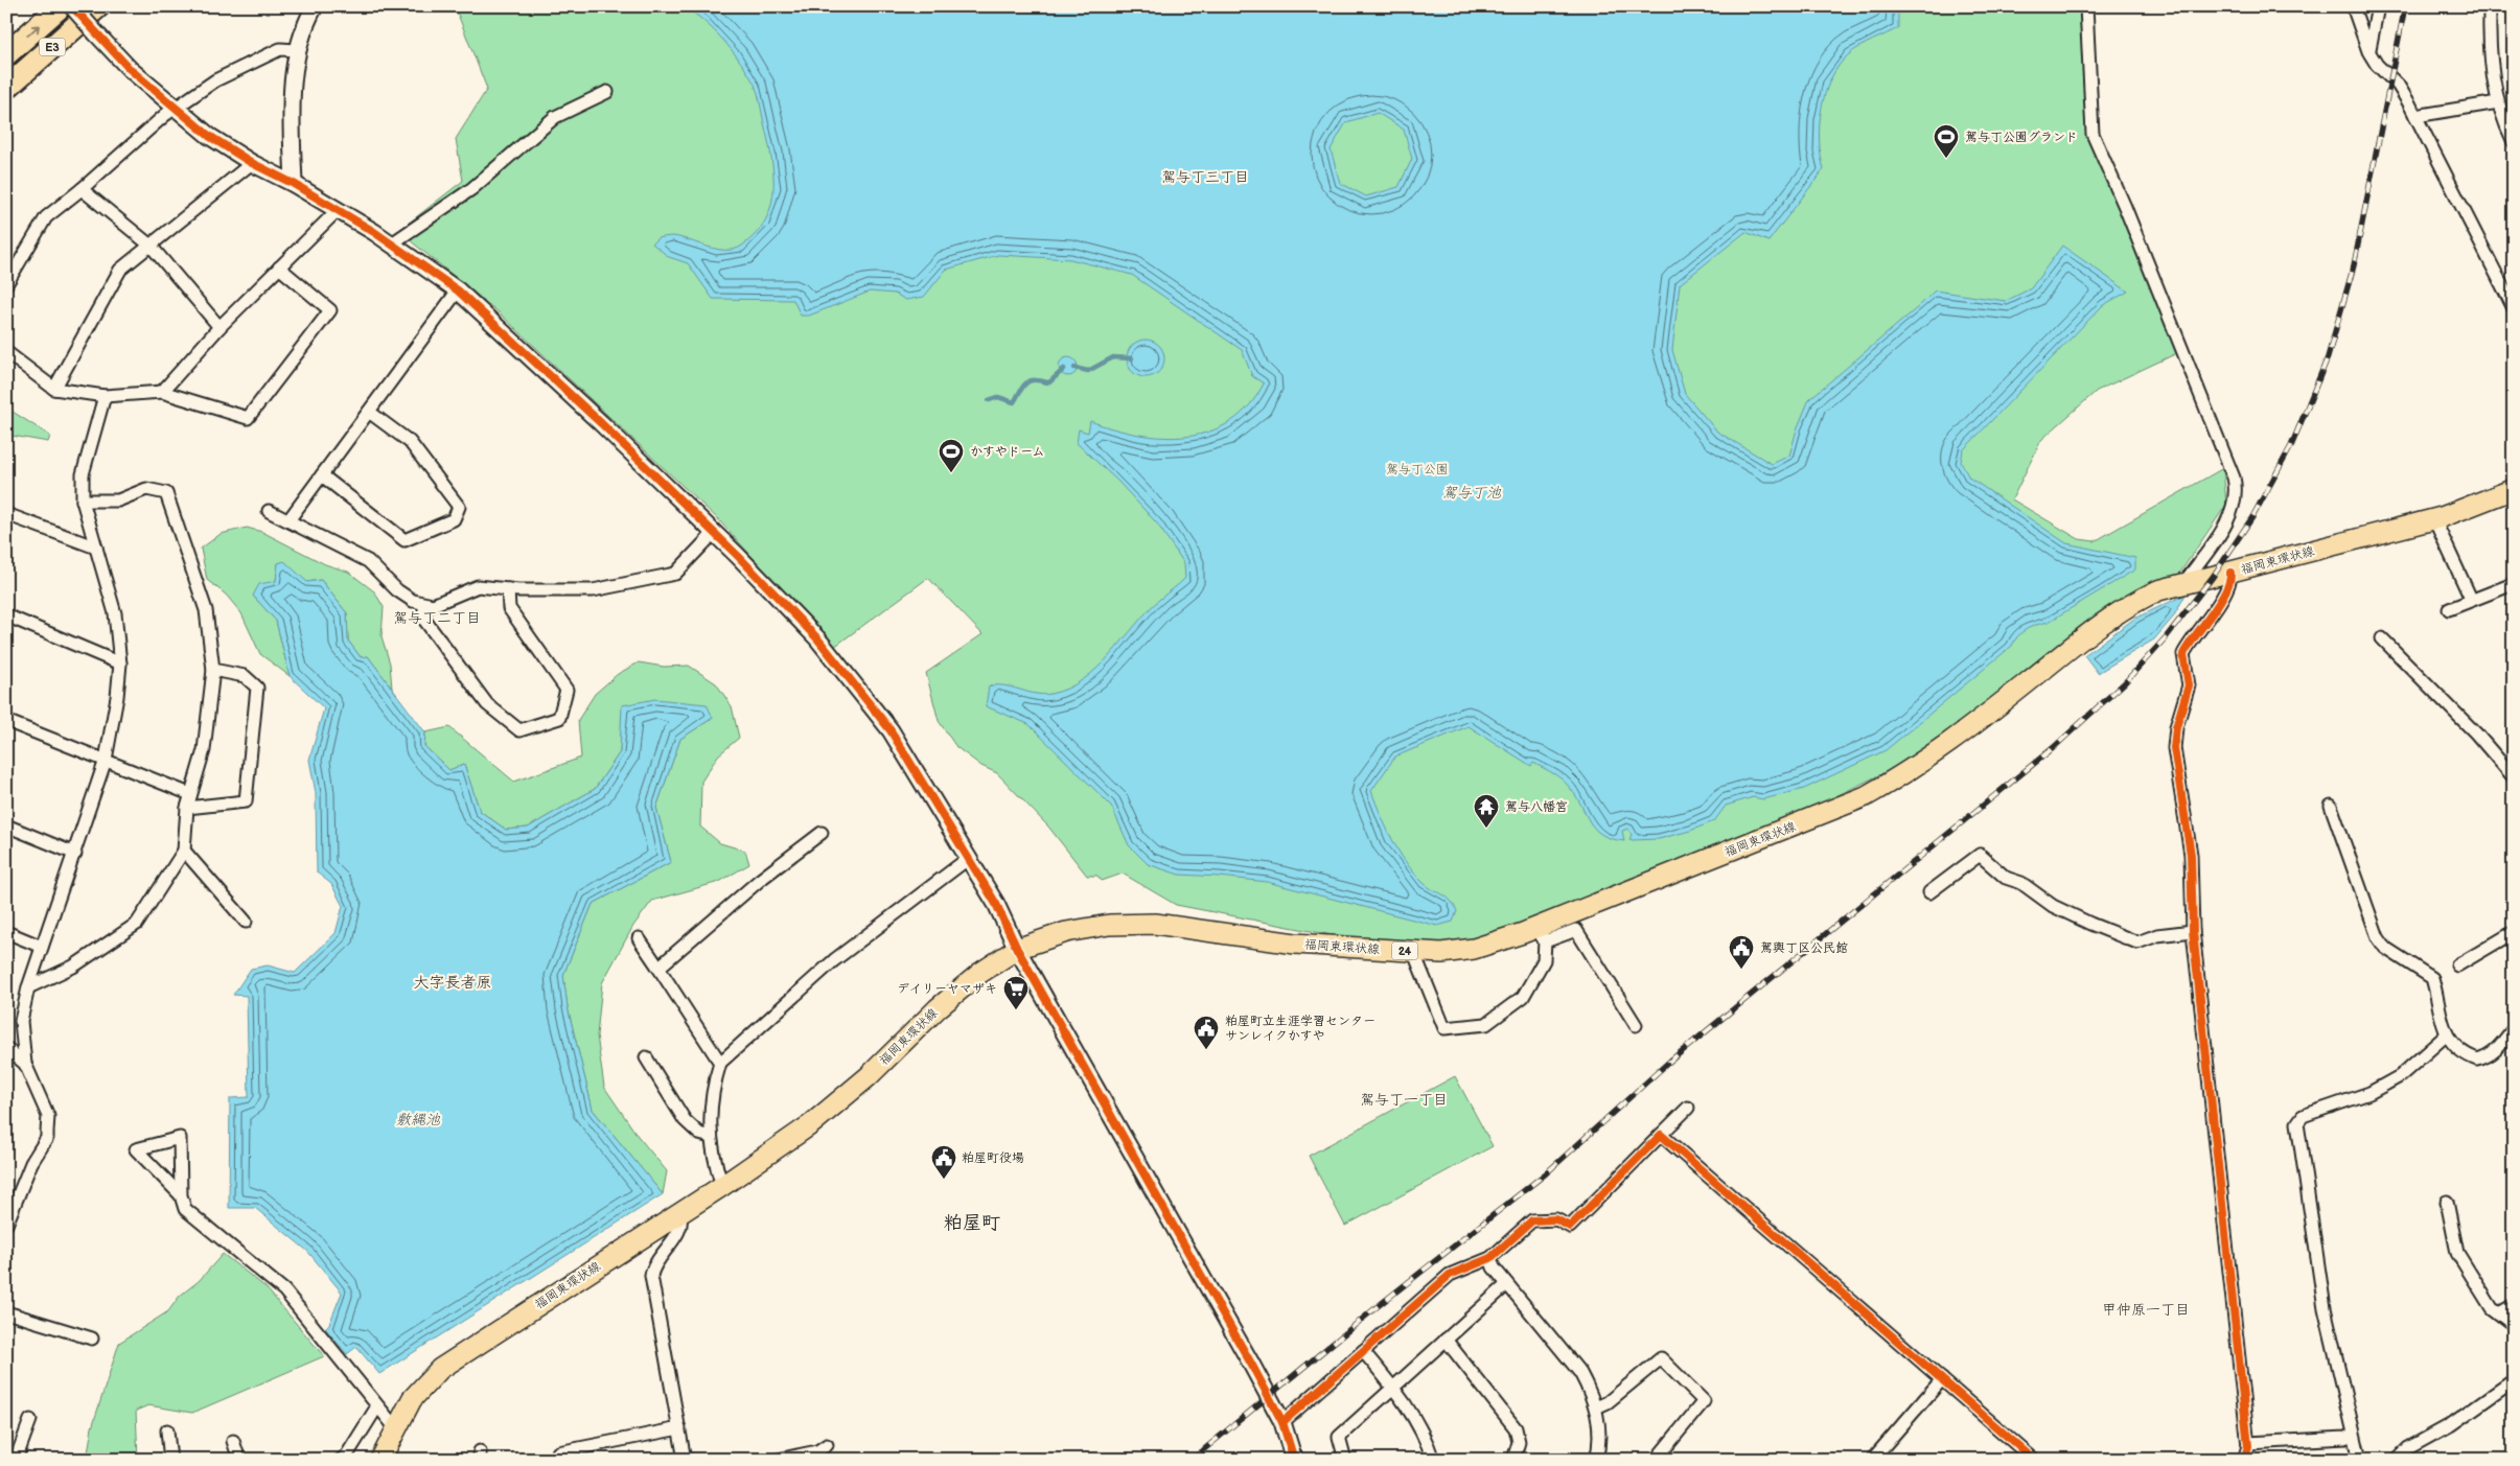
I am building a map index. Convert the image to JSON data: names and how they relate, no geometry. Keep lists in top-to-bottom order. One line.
{"streets":{"highway":["E3"],"main road":["福岡東環状線","24"]},"districts":["駕与丁三丁目","駕与丁二丁目","大字長者原","駕与丁一丁目","粕屋町","甲仲原一丁目"],"water":["駕与丁池","敷縄池"],"parks":["駕与丁公園"],"places":{"sports":["駕与丁公園グランド","かすやドーム"],"temple":["駕与八幡宮"],"public building":["駕輿丁区公民館","粕屋町立生涯学習センター サンレイクかすや","粕屋町役場"],"supermarket":["デイリーヤマザキ"]}}
